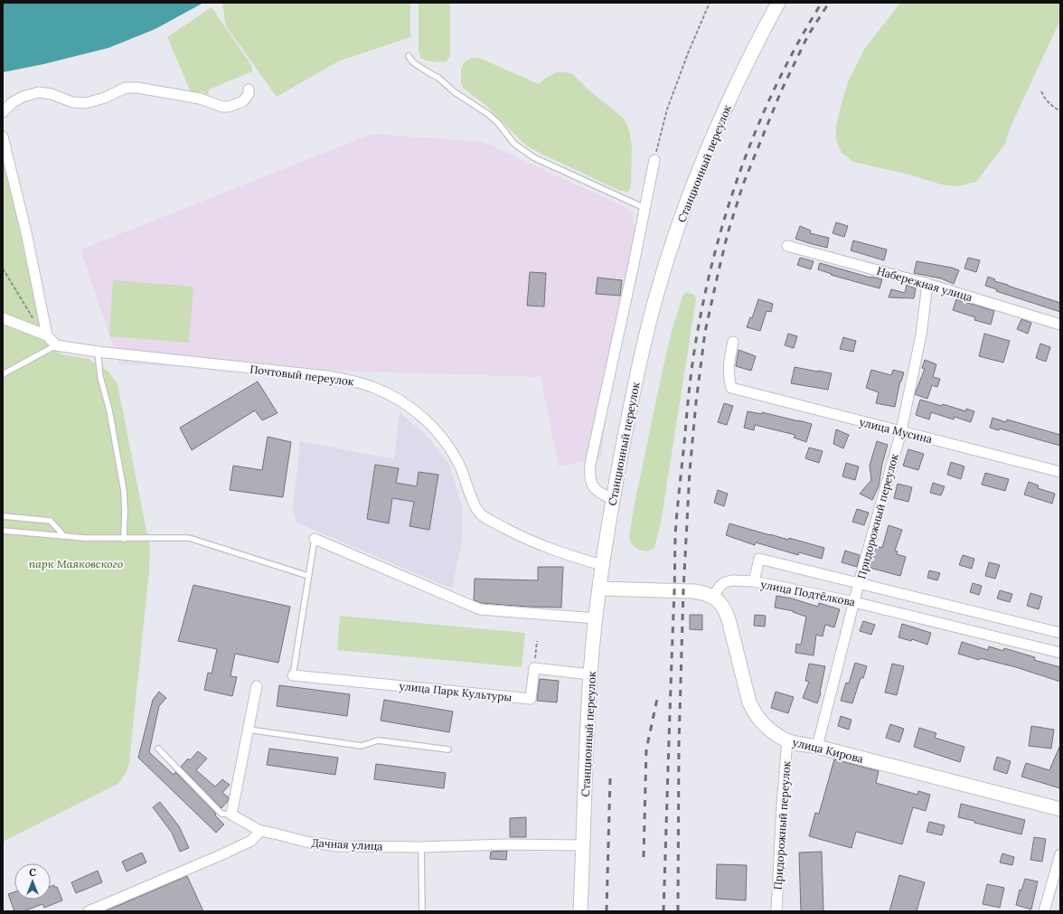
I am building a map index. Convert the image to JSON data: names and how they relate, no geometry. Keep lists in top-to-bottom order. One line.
{"streets":{"main road":["Станционный переулок","улица Кирова"],"street":["Набережная улица","Почтовый переулок","улица Мусина","Придорожный переулок","улица Подтёлкова","улица Парк Культуры","Дачная улица"]},"crossings":[["Станционный переулок","Почтовый переулок"],["Станционный переулок","Дачная улица"],["Набережная улица","Придорожный переулок"],["улица Мусина","Придорожный переулок"],["Придорожный переулок","улица Подтёлкова"],["Придорожный переулок","улица Кирова"]],"parks":["парк Маяковского"],"north":"top"}
